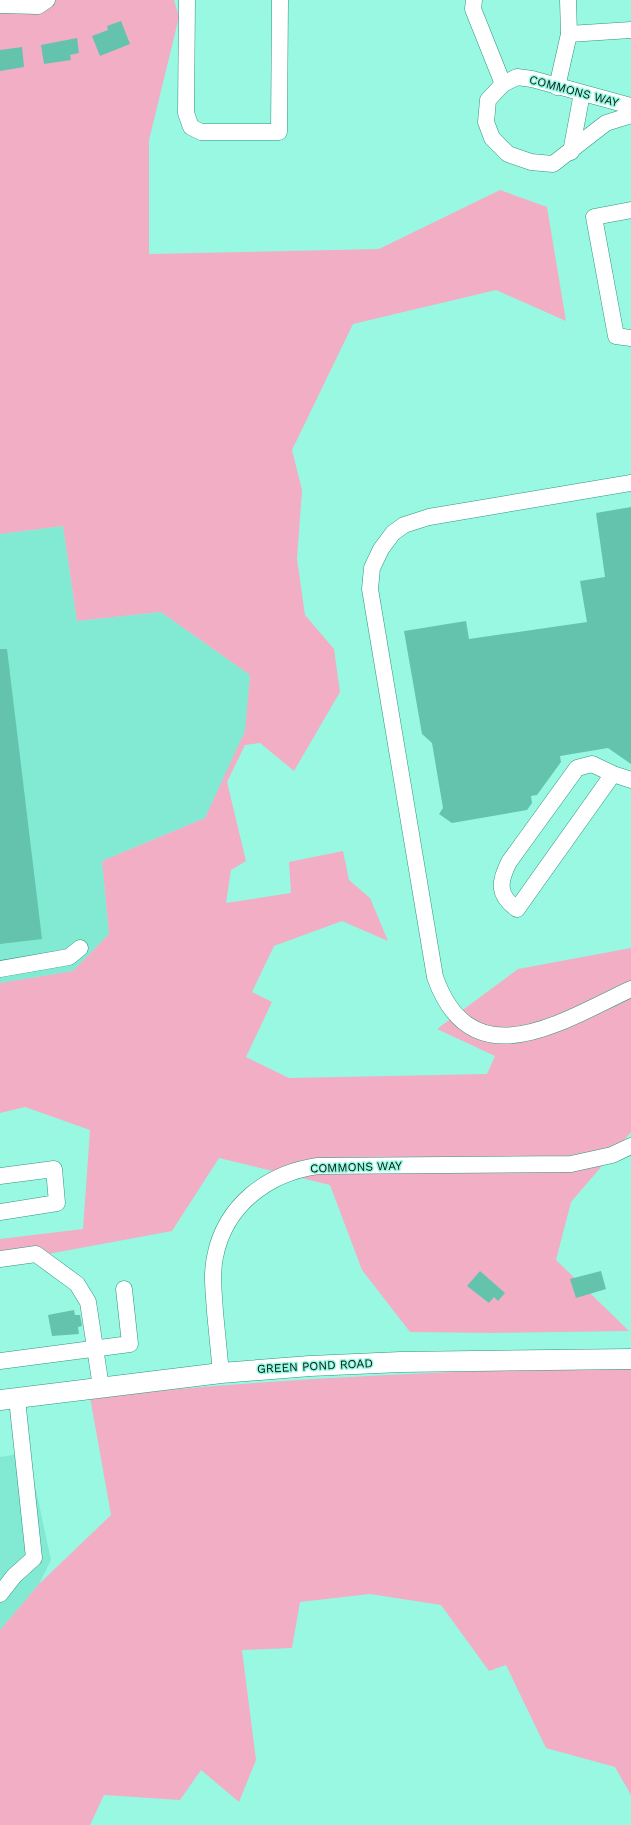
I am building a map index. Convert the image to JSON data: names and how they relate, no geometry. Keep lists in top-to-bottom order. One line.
{"streets":{"main road":["GREEN POND ROAD"],"street":["COMMONS WAY"]},"crossings":[["COMMONS WAY","GREEN POND ROAD"]]}
